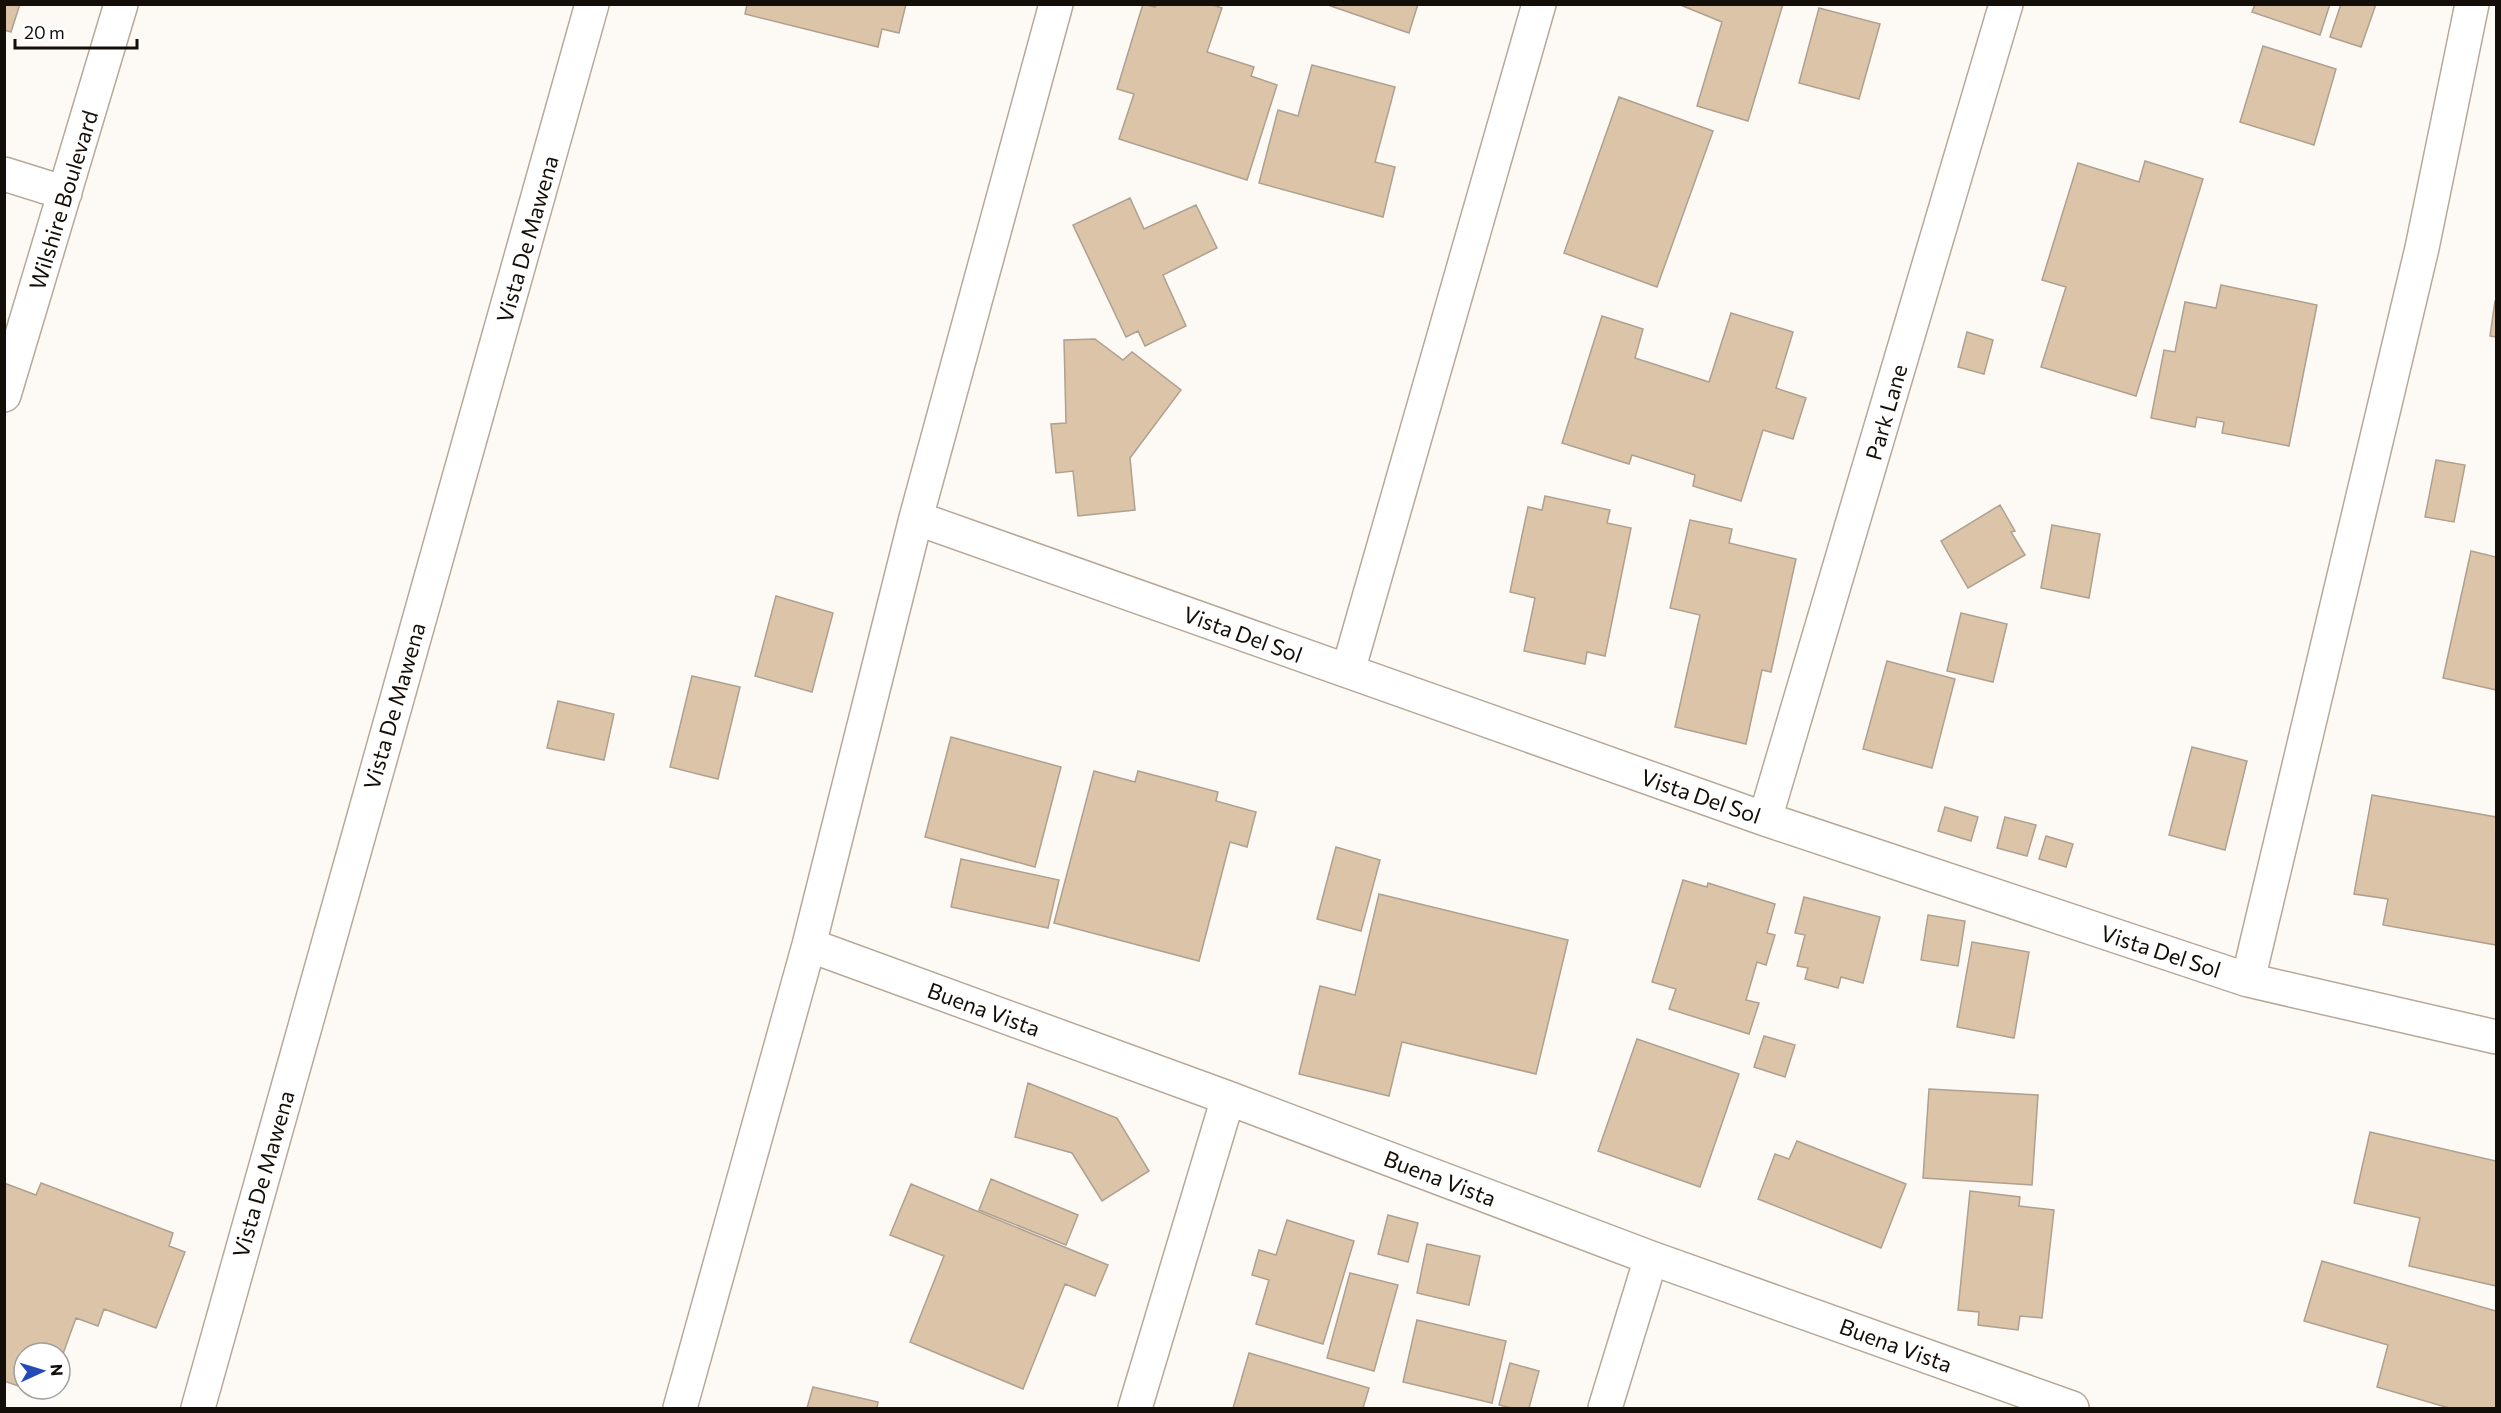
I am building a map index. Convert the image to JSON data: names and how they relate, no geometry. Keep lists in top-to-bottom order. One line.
{"streets":{"street":["Wilshire Boulevard","Vista De Mawena","Park Lane","Vista Del Sol","Buena Vista"]},"crossings":[["Park Lane","Vista Del Sol"]],"scale_bar":"20 m","north":"right"}
